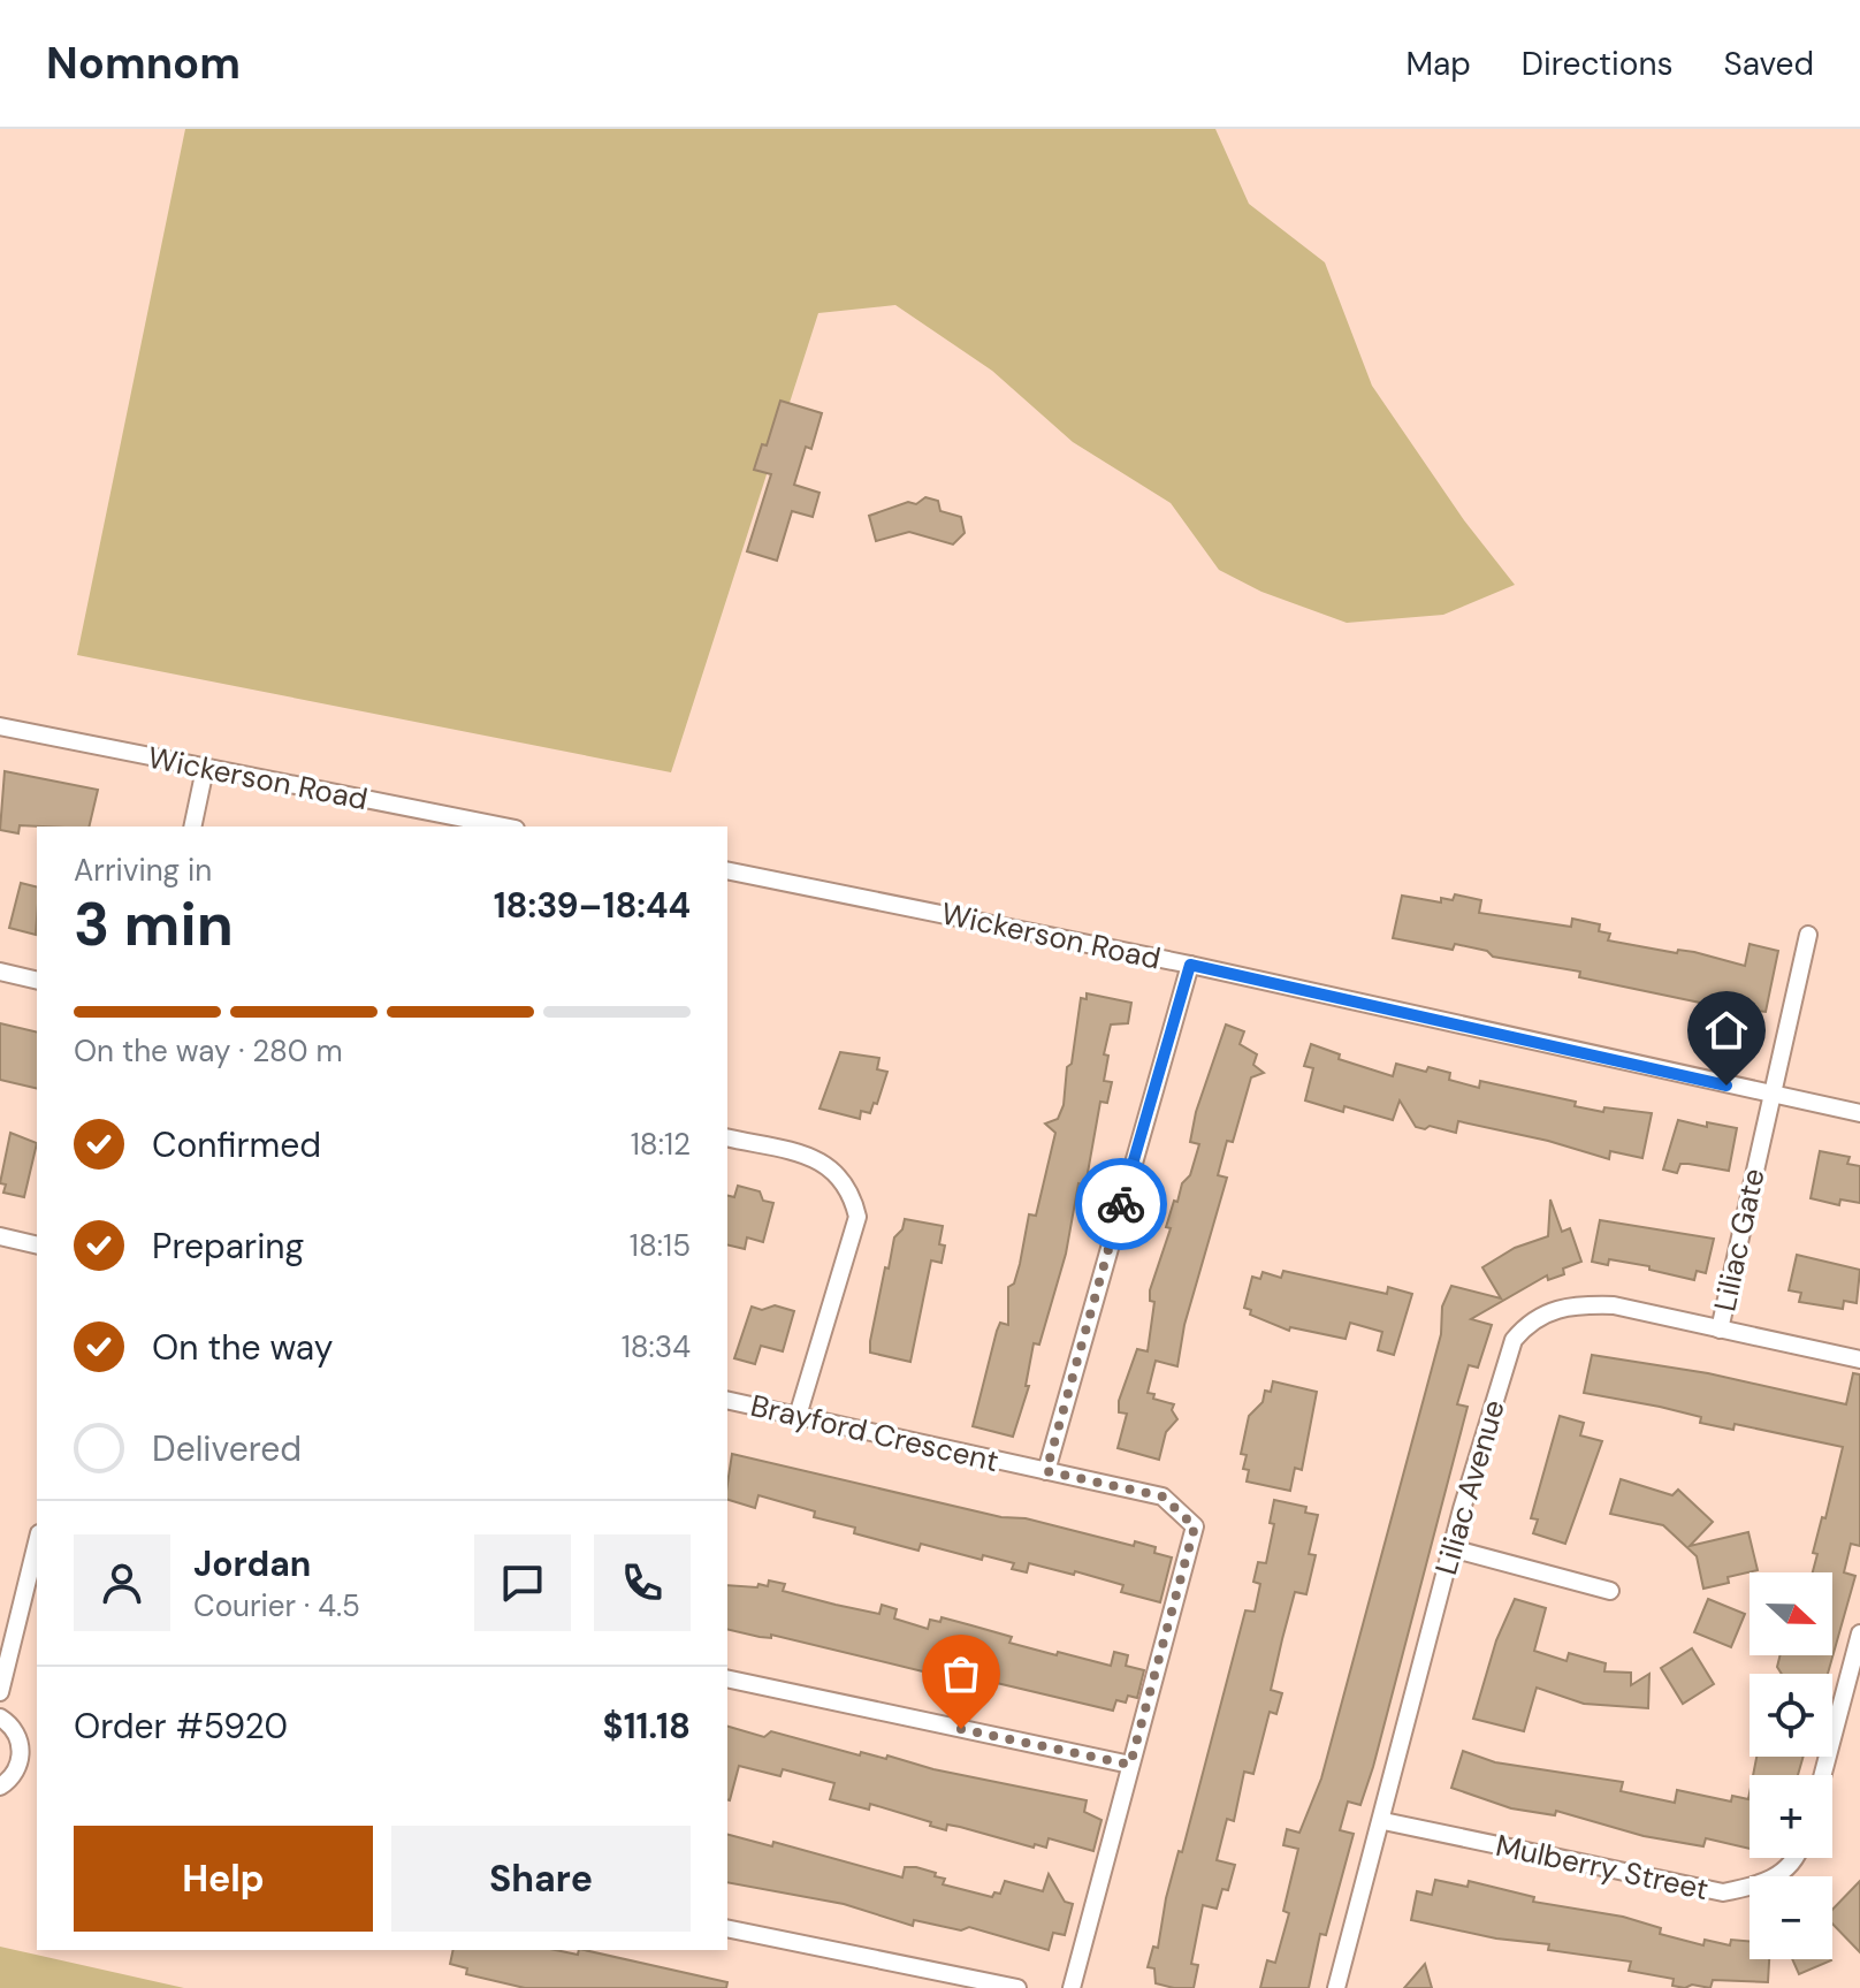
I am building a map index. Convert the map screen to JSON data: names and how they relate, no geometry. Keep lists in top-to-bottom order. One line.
{"streets":{"street":["Wickerson Road","Liliac Gate","Brayford Crescent","Liliac Avenue","Mulberry Street"]},"crossings":[["Wickerson Road","Liliac Gate"],["Liliac Gate","Liliac Avenue"],["Liliac Avenue","Mulberry Street"]],"north":"right","page":{"header":"Nomnom","nav":["Map","Directions","Saved"],"heading":["3 min","Arriving in","18:39–18:44"],"panel":["Jordan","Courier · 4.5","Order #5920","$11.18"],"bar":"On the way · 280 m","list":[["Confirmed","18:12"],["Preparing","18:15"],["On the way","18:34"],"Delivered"],"map_buttons":["+","−"],"buttons":["Help","Share"]}}
